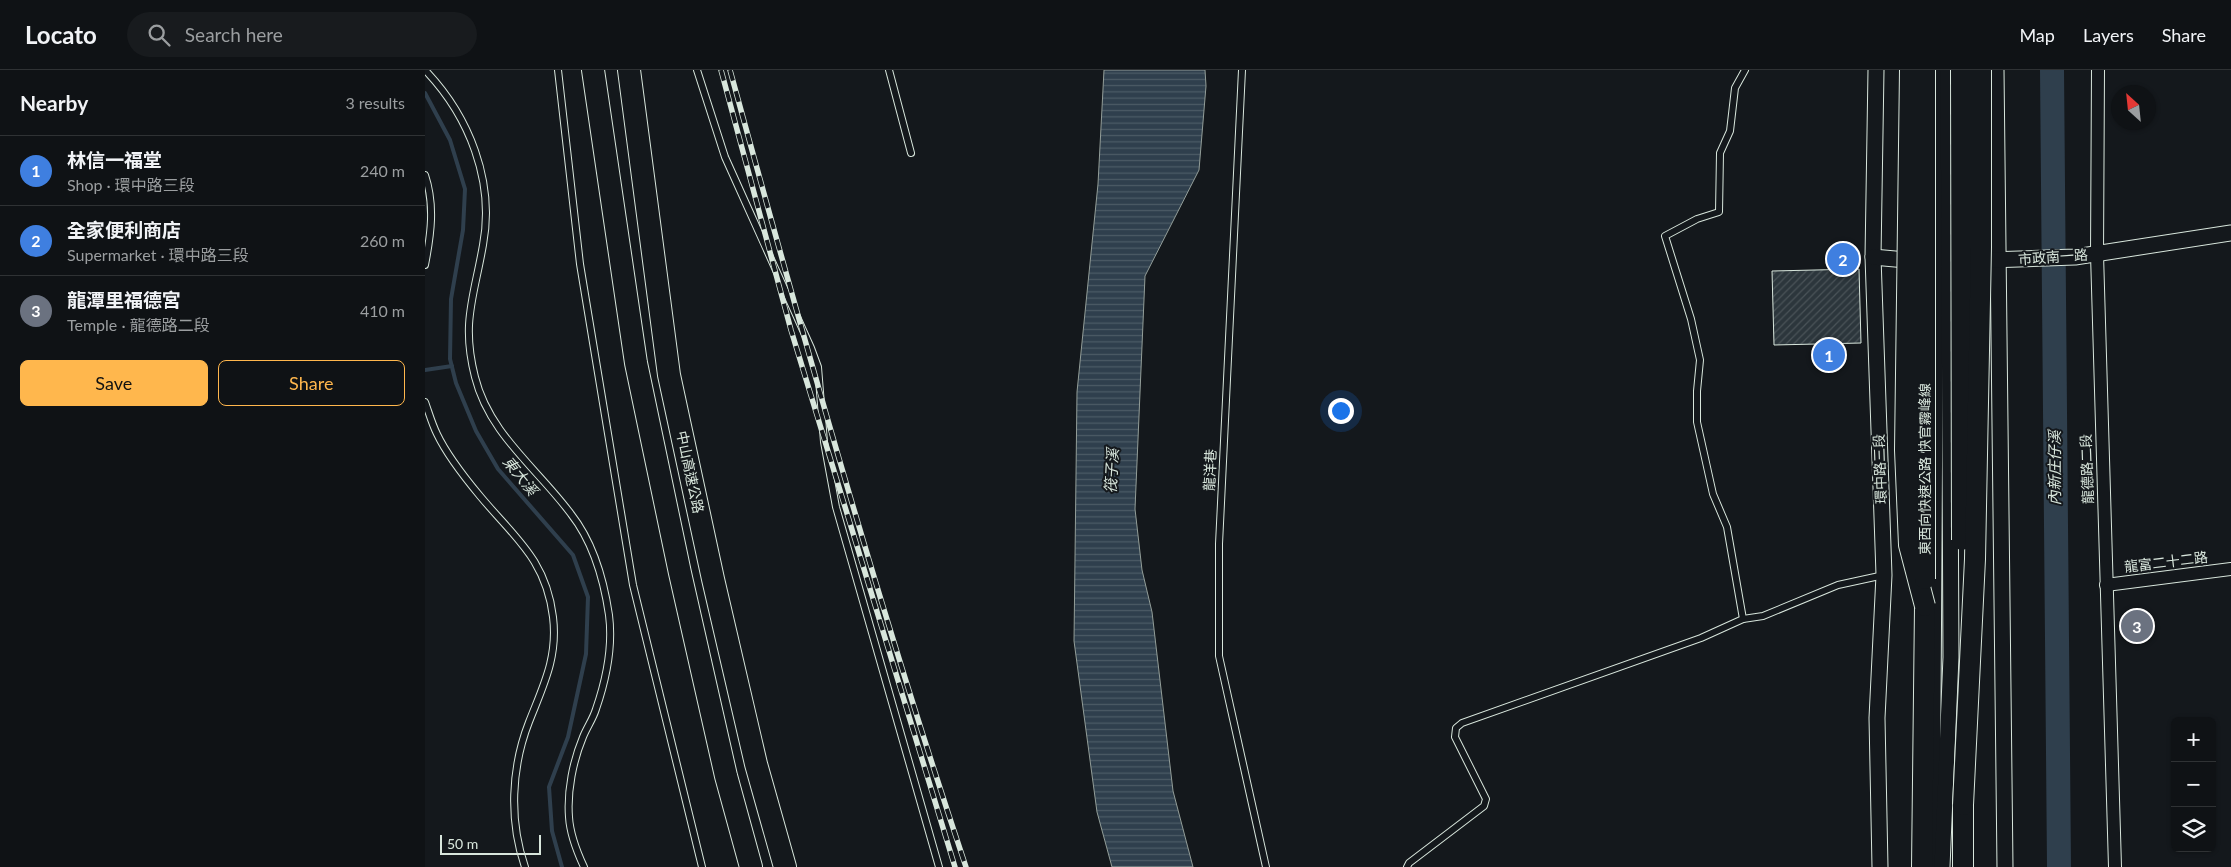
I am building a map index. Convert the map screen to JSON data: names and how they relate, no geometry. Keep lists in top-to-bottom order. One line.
{"streets":{"highway":["東西向快速公路 快官霧峰線","中山高速公路"],"street":["市政南一路","環中路三段","龍德路二段","龍富二十二路"],"lane":["龍洋巷"]},"crossings":[["市政南一路","環中路三段"],["市政南一路","龍德路二段"],["龍德路二段","龍富二十二路"]],"water":["內新庄仔溪","筏子溪","東大溪"],"scale_bar":"50 m","north":"top left","page":{"header":"Locato","search":"Search here","nav":["Map","Layers","Share"],"heading":["Nearby","3 results"],"list":[{"mark":"1","name":"林信一福堂","note":"Shop · 環中路三段","value":"240 m"},{"mark":"2","name":"全家便利商店","note":"Supermarket · 環中路三段","value":"260 m"},{"mark":"3","name":"龍潭里福德宮","note":"Temple · 龍德路二段","value":"410 m"}],"pins":["2","1","3"],"buttons":["Save","Share"],"map_buttons":["+","−"],"scale":"50 m"}}
